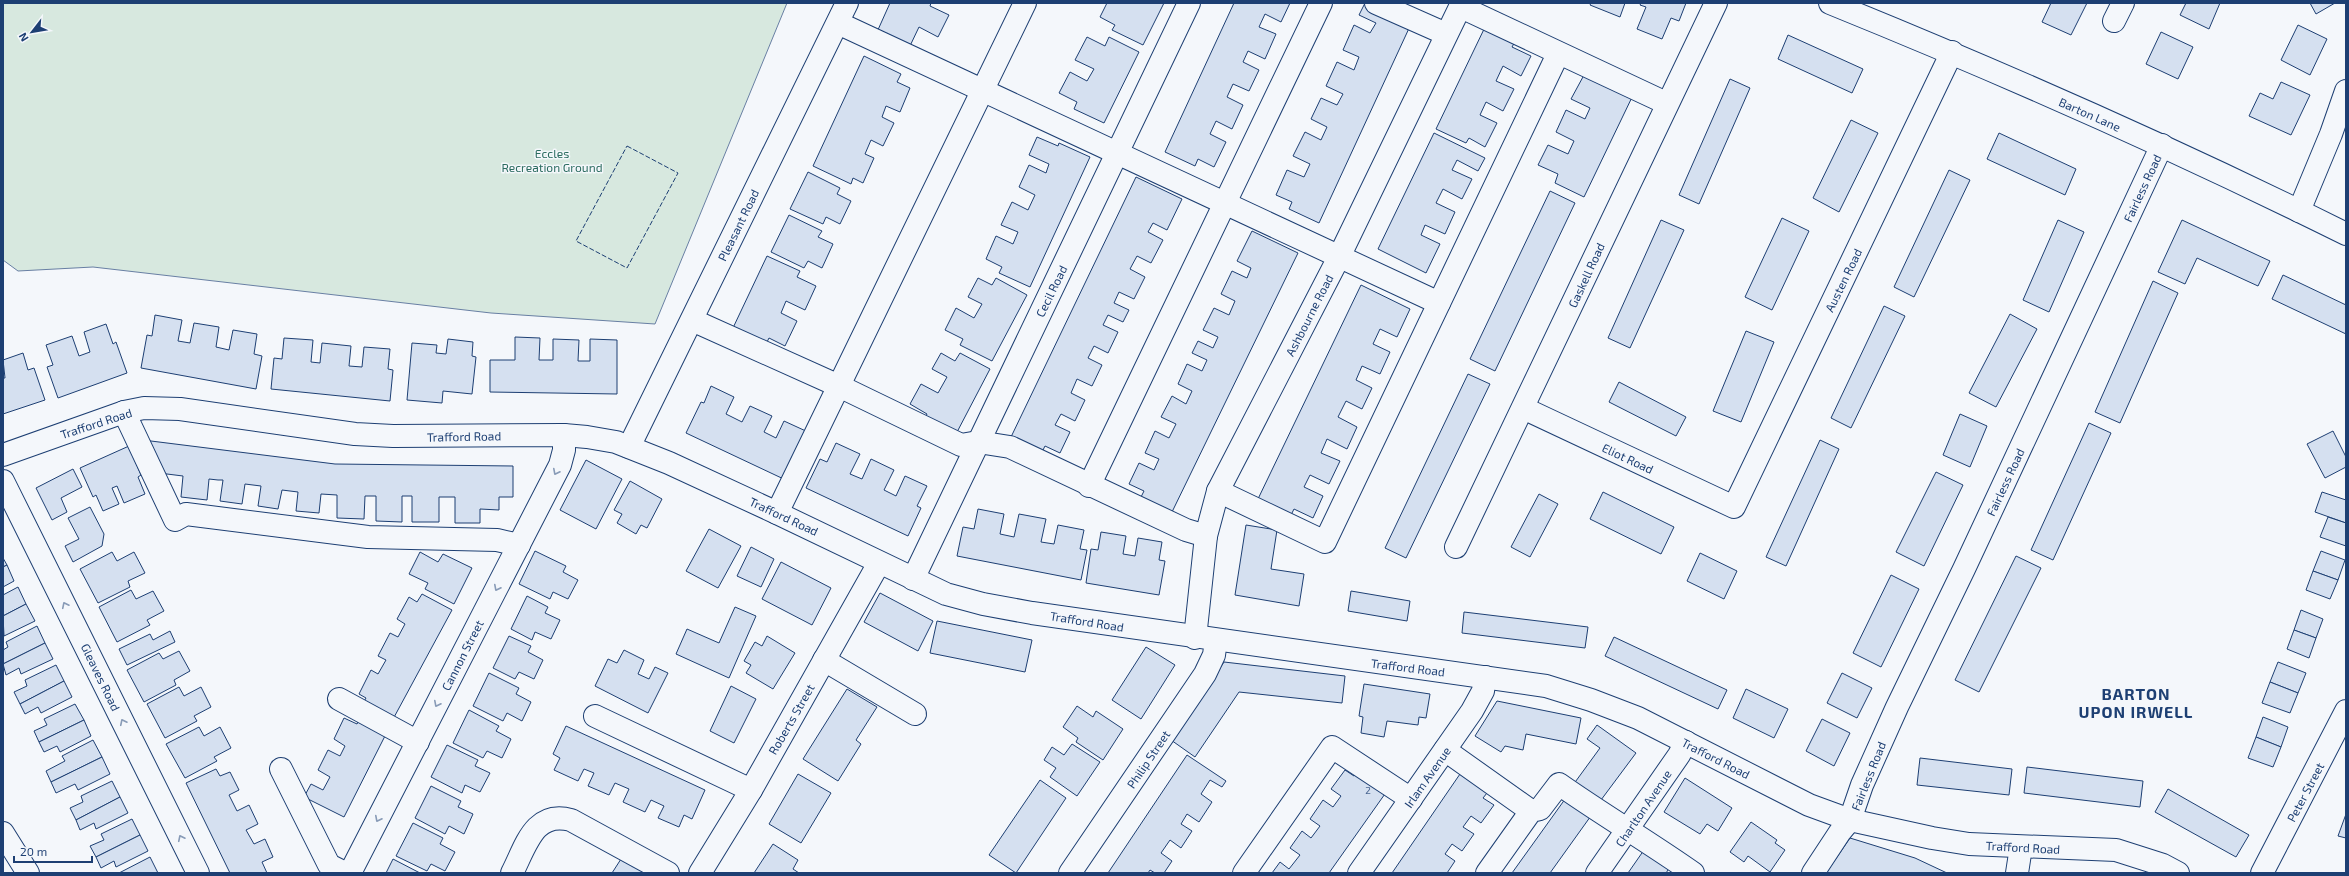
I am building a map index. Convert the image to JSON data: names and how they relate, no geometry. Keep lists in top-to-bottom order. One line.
{"streets":{"street":["Barton Lane","Fairless Road","Pleasant Road","Gaskell Road","Austen Road","Cecil Road","Ashbourne Road","Trafford Road","Eliot Road","Cannon Street","Gleaves Road","Roberts Street","Philip Street","Irlam Avenue","Peter Street","Charlton Avenue"]},"crossings":[["Barton Lane","Fairless Road"],["Barton Lane","Austen Road"],["Fairless Road","Trafford Road"],["Pleasant Road","Trafford Road"],["Gaskell Road","Eliot Road"],["Austen Road","Eliot Road"],["Cecil Road","Trafford Road"],["Ashbourne Road","Trafford Road"],["Ashbourne Road","Philip Street"],["Trafford Road","Cannon Street"],["Trafford Road","Roberts Street"],["Trafford Road","Philip Street"],["Trafford Road","Irlam Avenue"],["Trafford Road","Charlton Avenue"]],"one_way":["Cannon Street","Gleaves Road"],"districts":["BARTON UPON IRWELL"],"parks":["Eccles Recreation Ground"],"house_numbers":["2"],"scale_bar":"20 m","north":"bottom left"}
